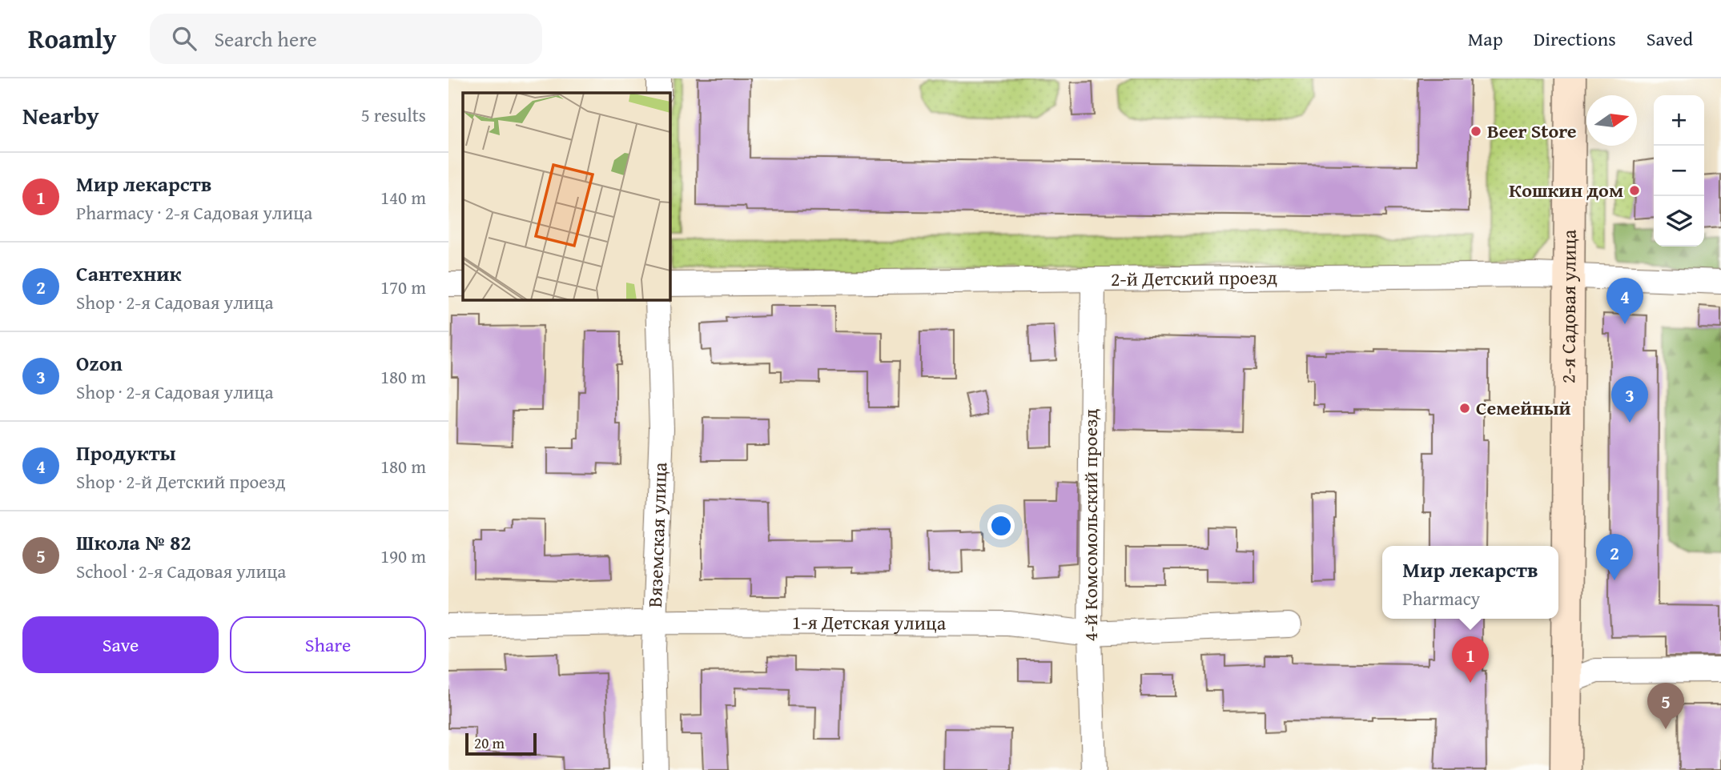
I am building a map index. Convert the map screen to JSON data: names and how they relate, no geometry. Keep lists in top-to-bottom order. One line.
{"streets":{"street":["2-й Детский проезд","2-я Садовая улица","4-й Комсомольский проезд","Вяземская улица","1-я Детская улица"]},"crossings":[["2-й Детский проезд","2-я Садовая улица"],["2-й Детский проезд","4-й Комсомольский проезд"],["4-й Комсомольский проезд","1-я Детская улица"],["Вяземская улица","1-я Детская улица"]],"places":["Beer Store","Кошкин дом","Семейный"],"scale_bar":"20 m","north":"right","page":{"header":"Roamly","search":"Search here","nav":["Map","Directions","Saved"],"heading":["Nearby","5 results"],"map_buttons":["+","−"],"list":[{"mark":"1","name":"Мир лекарств","note":"Pharmacy · 2-я Садовая улица","value":"140 m"},{"mark":"2","name":"Сантехник","note":"Shop · 2-я Садовая улица","value":"170 m"},{"mark":"3","name":"Ozon","note":"Shop · 2-я Садовая улица","value":"180 m"},{"mark":"4","name":"Продукты","note":"Shop · 2-й Детский проезд","value":"180 m"},{"mark":"5","name":"Школа № 82","note":"School · 2-я Садовая улица","value":"190 m"}],"pins":["4","3","2","1","5"],"popup":["Мир лекарств","Pharmacy"],"buttons":["Save","Share"],"scale":"20 m"}}
